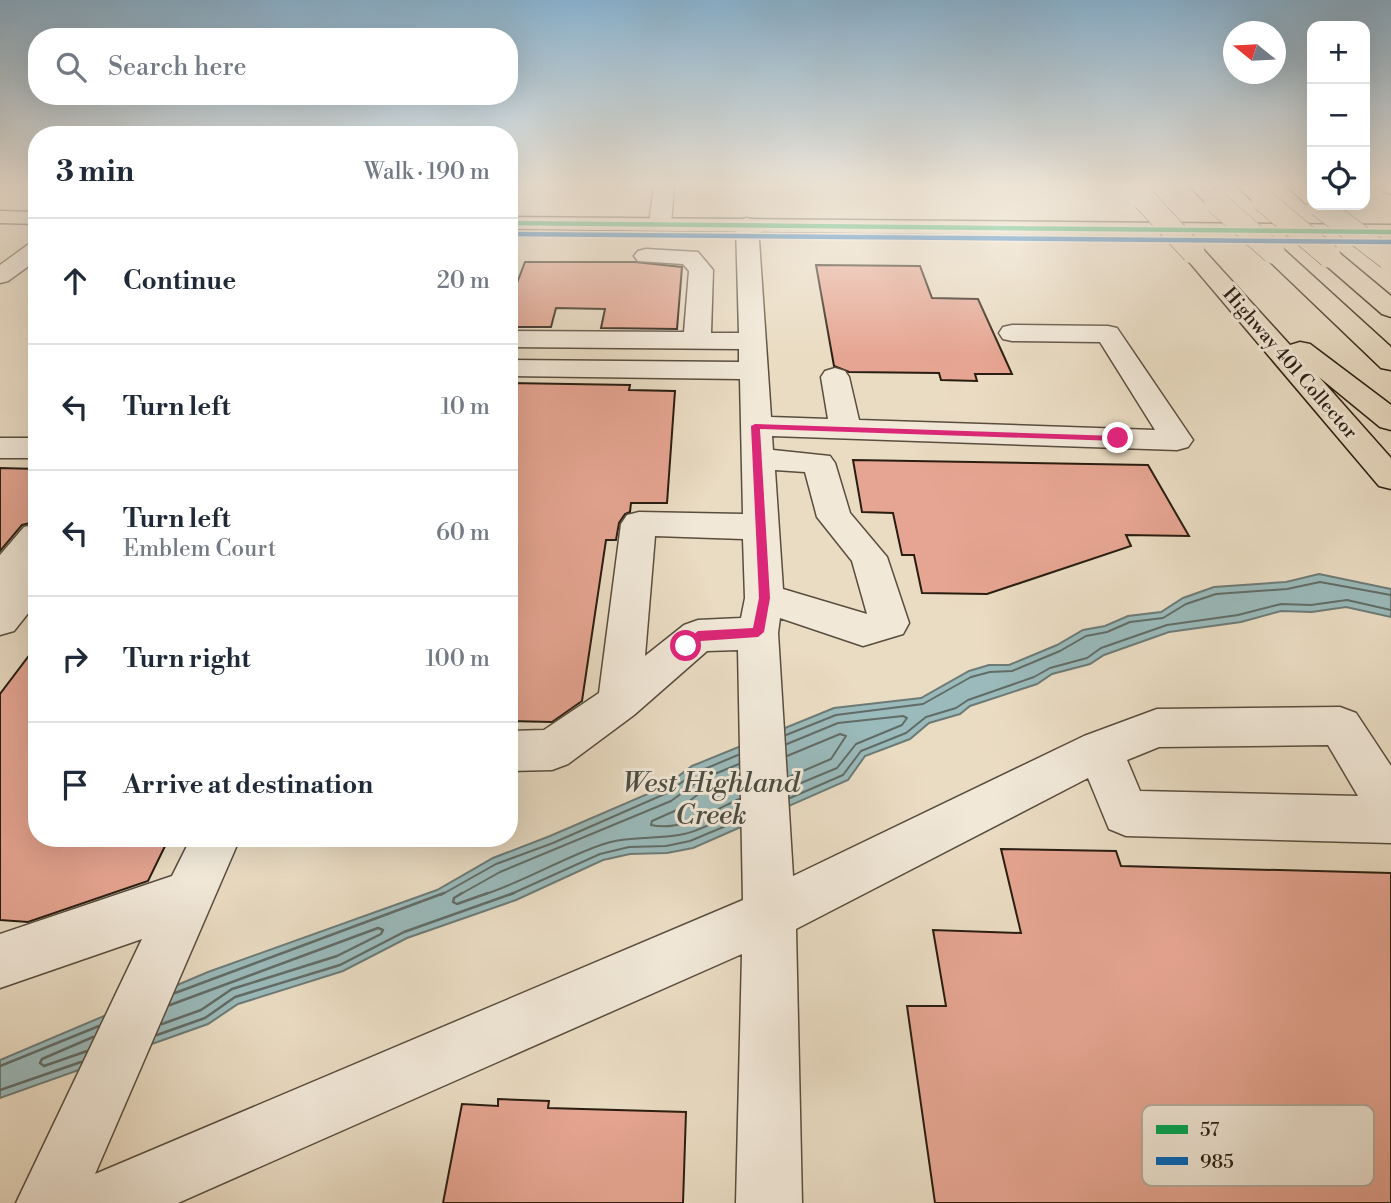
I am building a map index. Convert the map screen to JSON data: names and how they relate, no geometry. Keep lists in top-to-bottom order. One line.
{"streets":{"main road":["Highway 401 Collector"]},"water":["West Highland Creek"],"legend":["57","985"],"north":"left","page":{"map_buttons":["+","−"],"search":"Search here","heading":["3 min","Walk · 190 m"],"list":[["Continue","20 m"],["Turn left","10 m"],["Turn left","Emblem Court","60 m"],["Turn right","100 m"],"Arrive at destination"]}}
